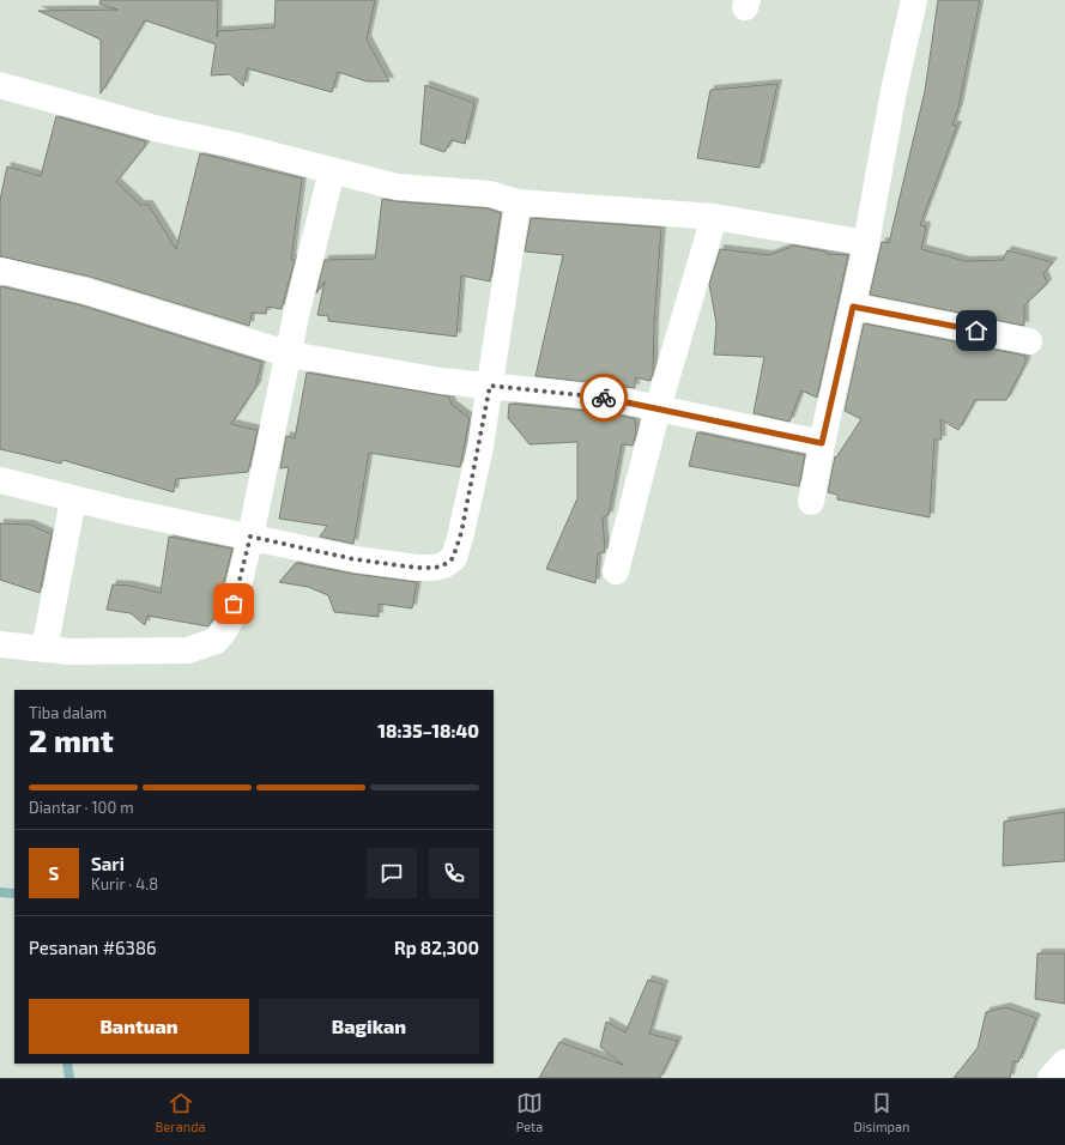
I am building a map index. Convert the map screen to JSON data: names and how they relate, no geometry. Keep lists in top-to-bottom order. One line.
{"page":{"heading":["2 mnt","Tiba dalam","18:35–18:40"],"panel":["Sari","Kurir · 4.8","Pesanan #6386","Rp 82,300"],"bar":"Diantar · 100 m","round":"S","buttons":["Bantuan","Bagikan"],"tabs":["Beranda","Peta","Disimpan"]}}
